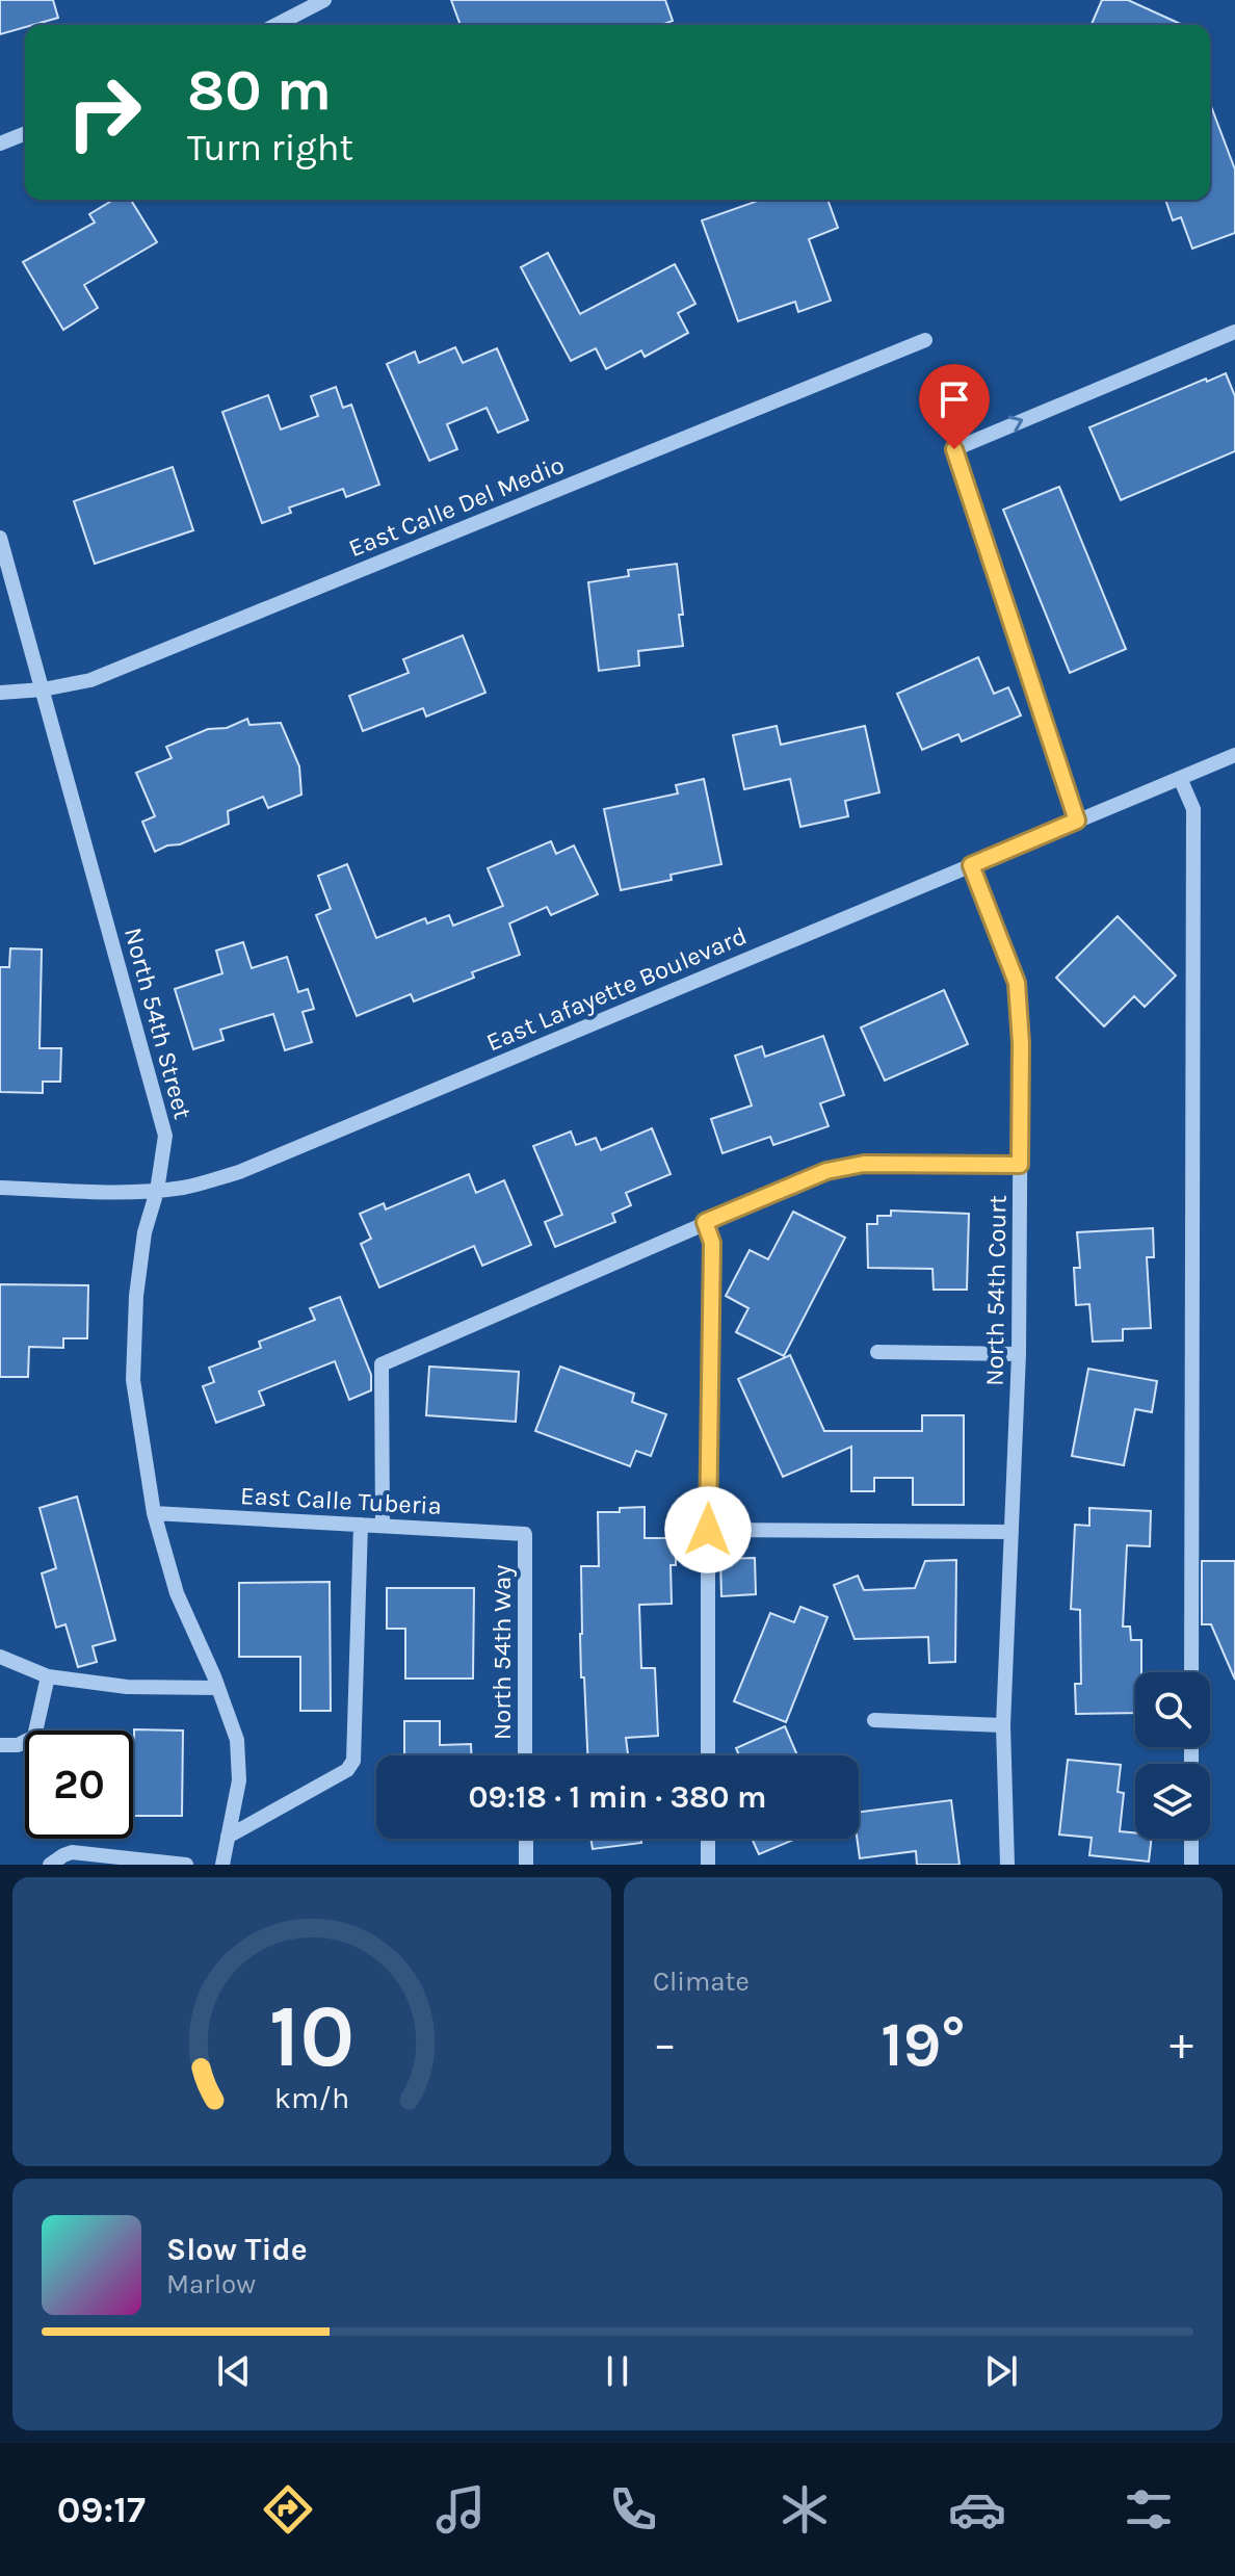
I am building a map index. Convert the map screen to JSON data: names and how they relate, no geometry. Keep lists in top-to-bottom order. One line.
{"streets":{"street":["East Calle Del Medio","East Lafayette Boulevard","North 54th Street","North 54th Court","East Calle Tuberia","North 54th Way"]},"crossings":[["East Calle Del Medio","North 54th Street"],["East Lafayette Boulevard","North 54th Street"],["East Lafayette Boulevard","North 54th Court"],["North 54th Street","East Calle Tuberia"],["East Calle Tuberia","North 54th Way"]],"page":{"turn":["80 m","Turn right"],"limit":"20","trip":"09:18 · 1 min · 380 m","tile":"Climate","heat":["−","19°","+"],"song":["Slow Tide","Marlow"],"tabs":"09:17","gauge":["10","km/h"]}}
